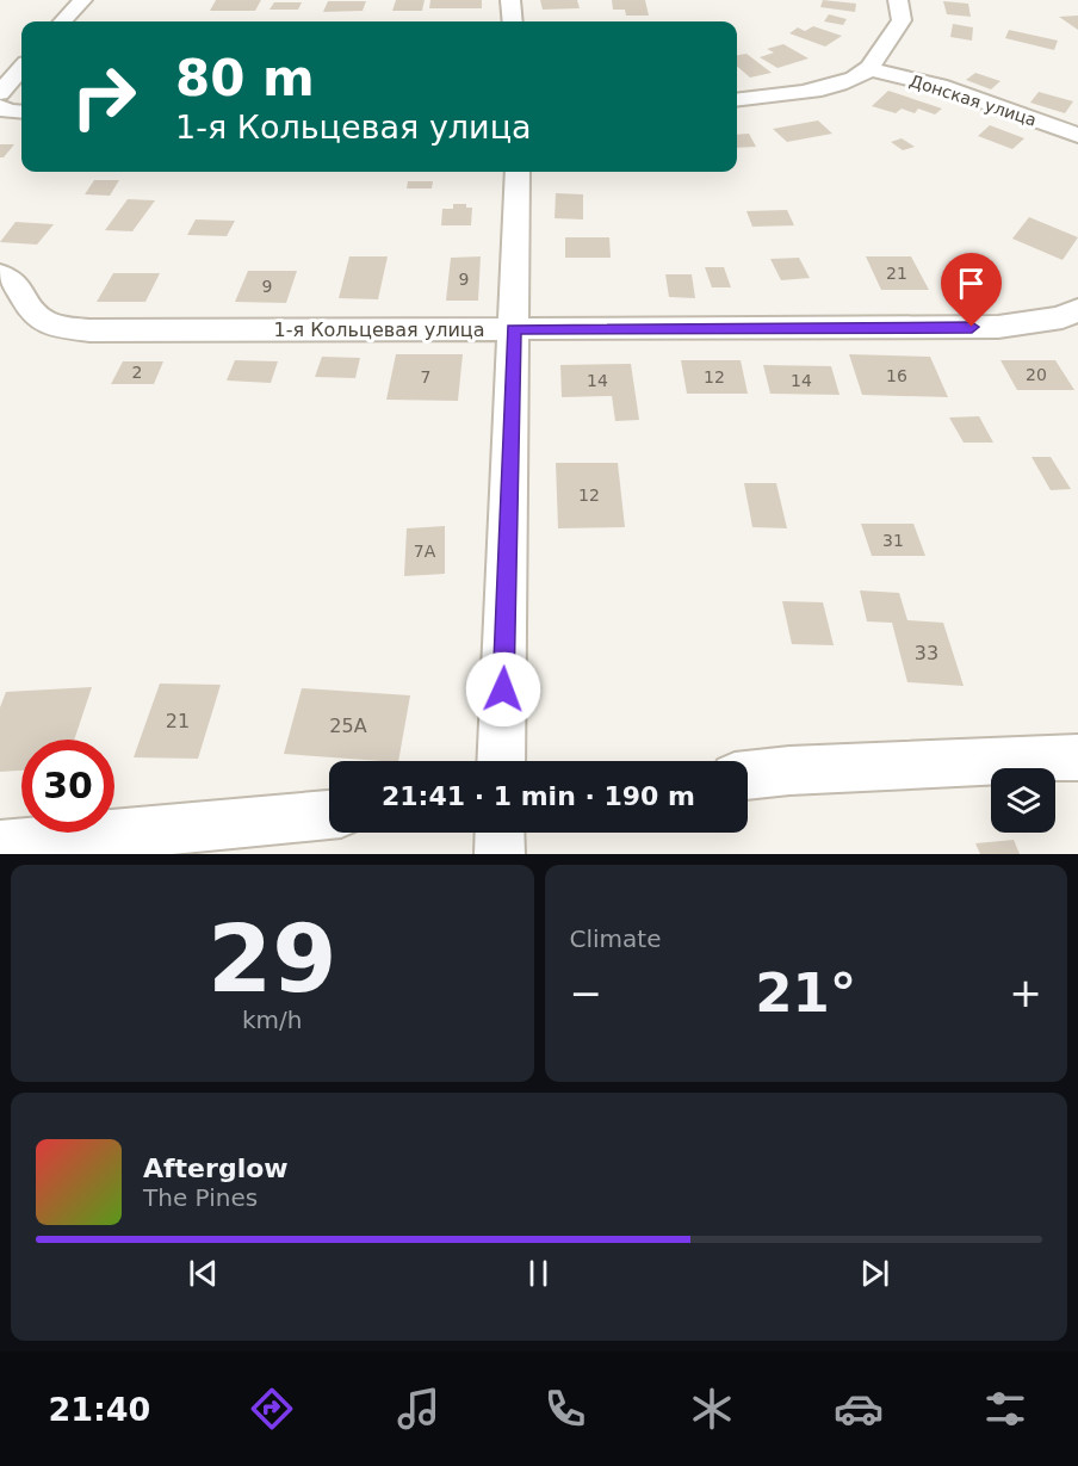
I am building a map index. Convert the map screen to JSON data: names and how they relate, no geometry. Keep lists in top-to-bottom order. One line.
{"streets":{"street":["Донская улица","1-я Кольцевая улица"]},"house_numbers":["21","9","9","2","20","16","7","12","14","14","12","31","7А","33","21","25А"],"page":{"turn":["80 m","1-я Кольцевая улица"],"limit":"30","trip":"21:41 · 1 min · 190 m","tile":[["29","km/h"],"Climate"],"heat":["−","21°","+"],"song":["Afterglow","The Pines"],"tabs":"21:40"}}
